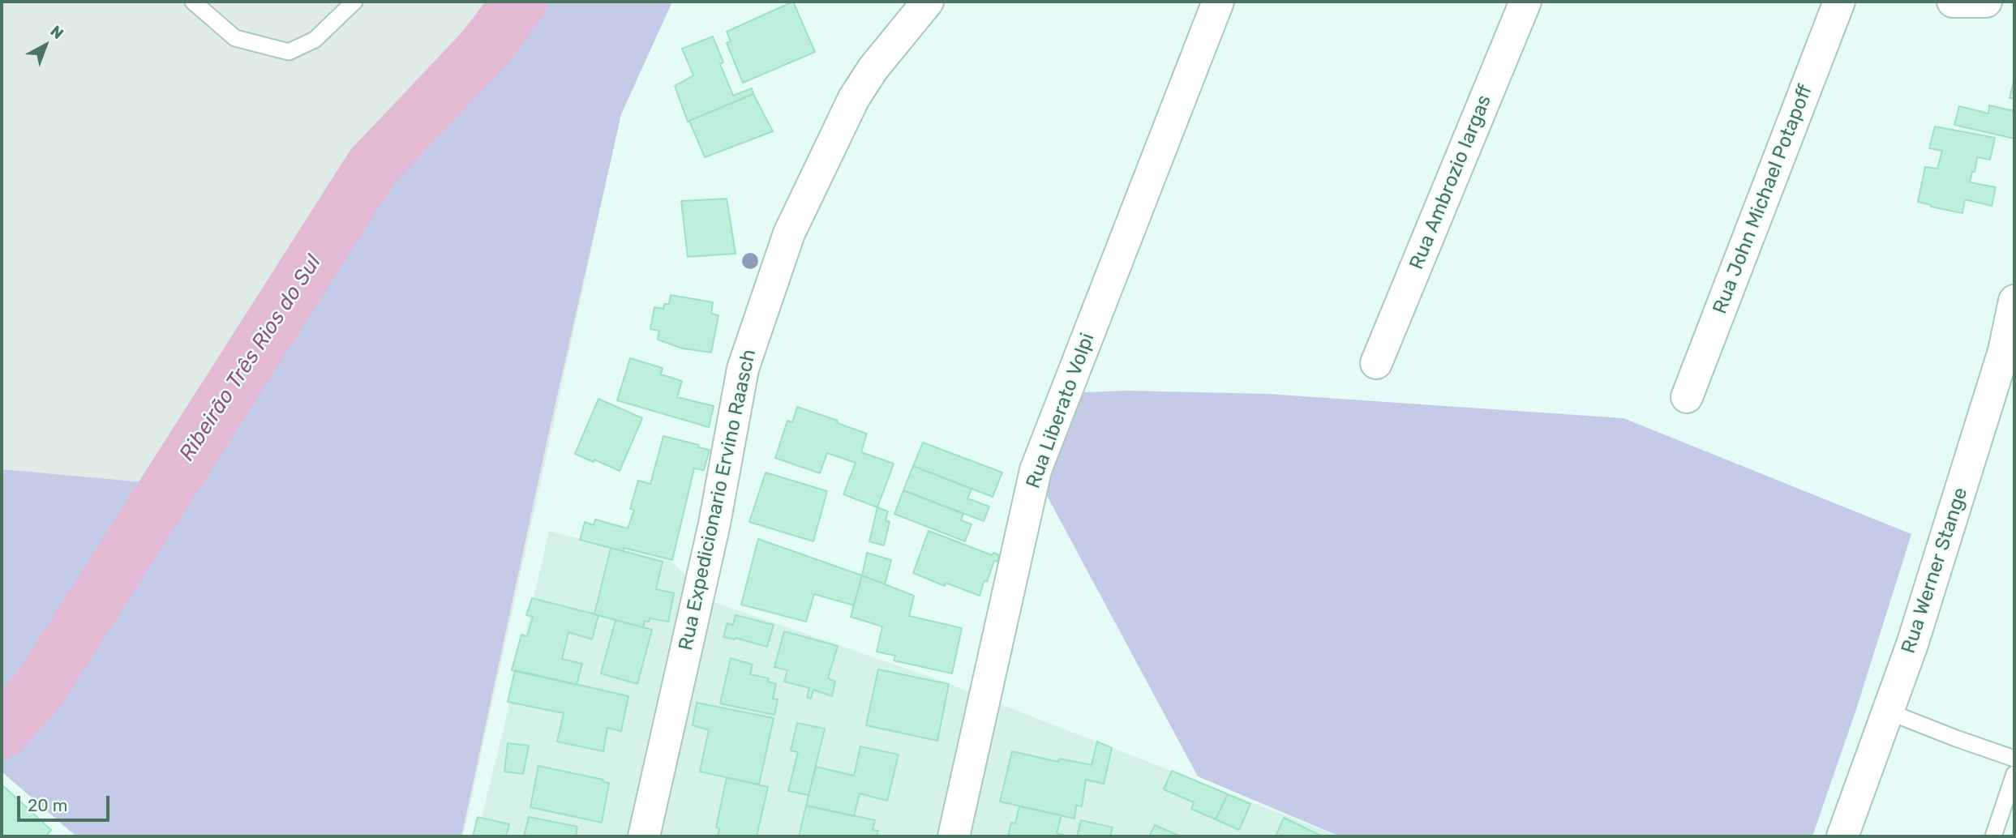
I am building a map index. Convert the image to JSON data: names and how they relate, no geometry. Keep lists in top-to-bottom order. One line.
{"streets":{"street":["Rua Ambrozio Iargas","Rua John Michael Potapoff","Rua Liberato Volpi","Rua Expedicionario Ervino Raasch","Rua Werner Stange"]},"water":["Ribeirão Três Rios do Sul"],"scale_bar":"20 m","north":"top right"}
